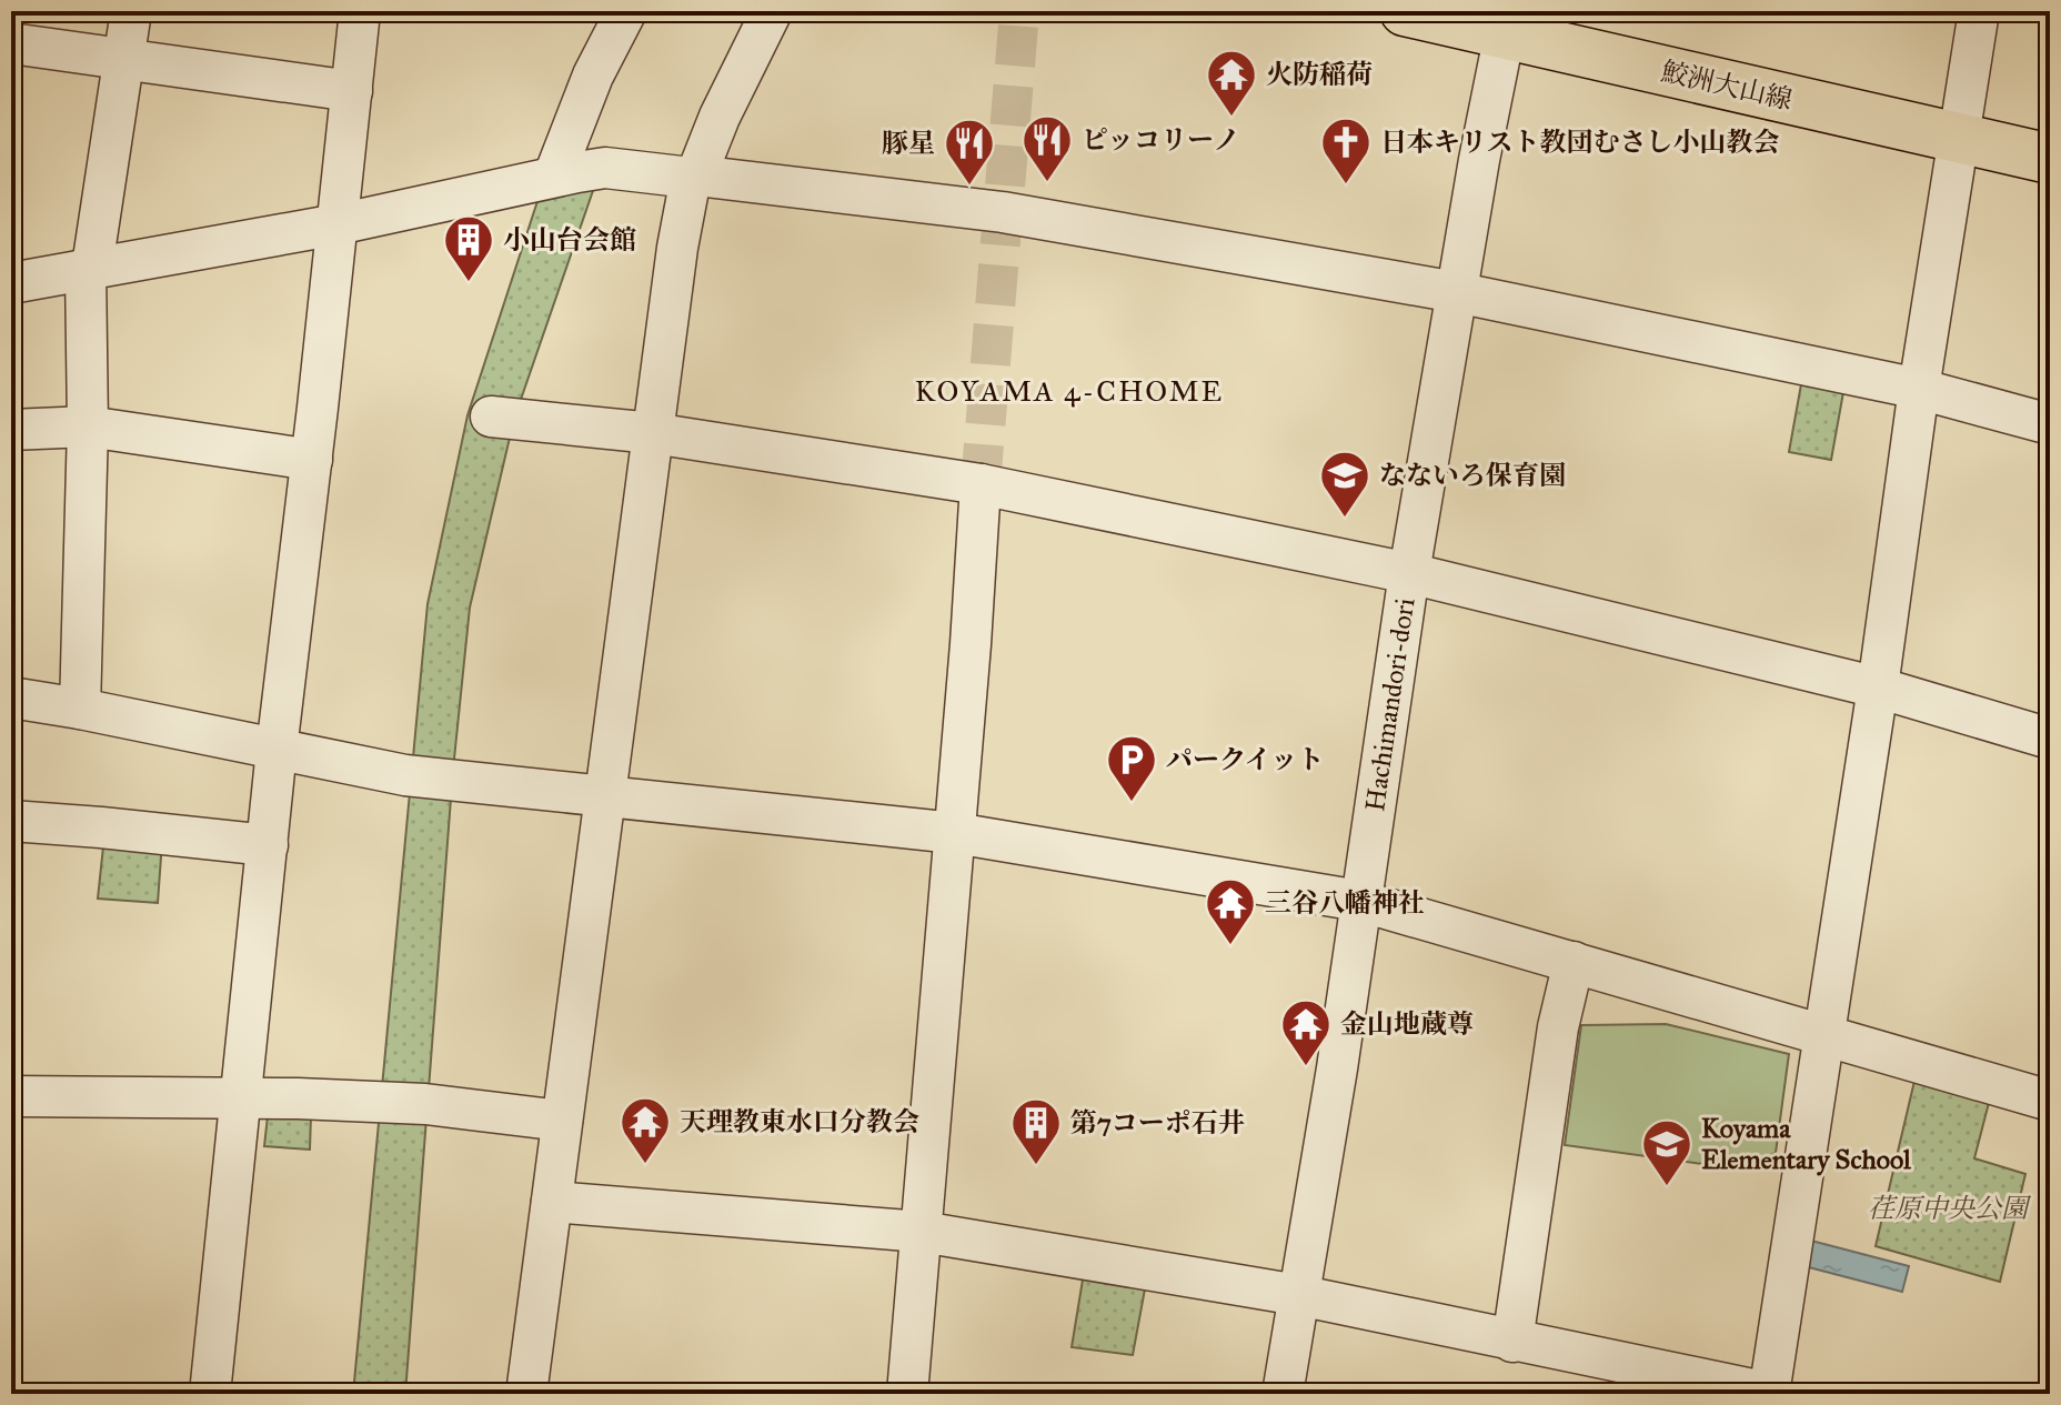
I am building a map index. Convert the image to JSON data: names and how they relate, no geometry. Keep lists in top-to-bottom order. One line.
{"streets":{"main road":["鮫洲大山線"],"street":["Hachimandori-dori"]},"crossings":[["鮫洲大山線","Hachimandori-dori"]],"districts":["KOYAMA 4-CHOME"],"parks":["荏原中央公園"],"places":{"temple":["火防稲荷","三谷八幡神社","金山地蔵尊","天理教東水口分教会"],"restaurant":["ピッコリーノ","豚星"],"church":["日本キリスト教団むさし小山教会"],"building":["小山台会館","第7コーポ石井"],"school or university":["なないろ保育園","Koyama Elementary School"],"parking":["パークイット"]}}
